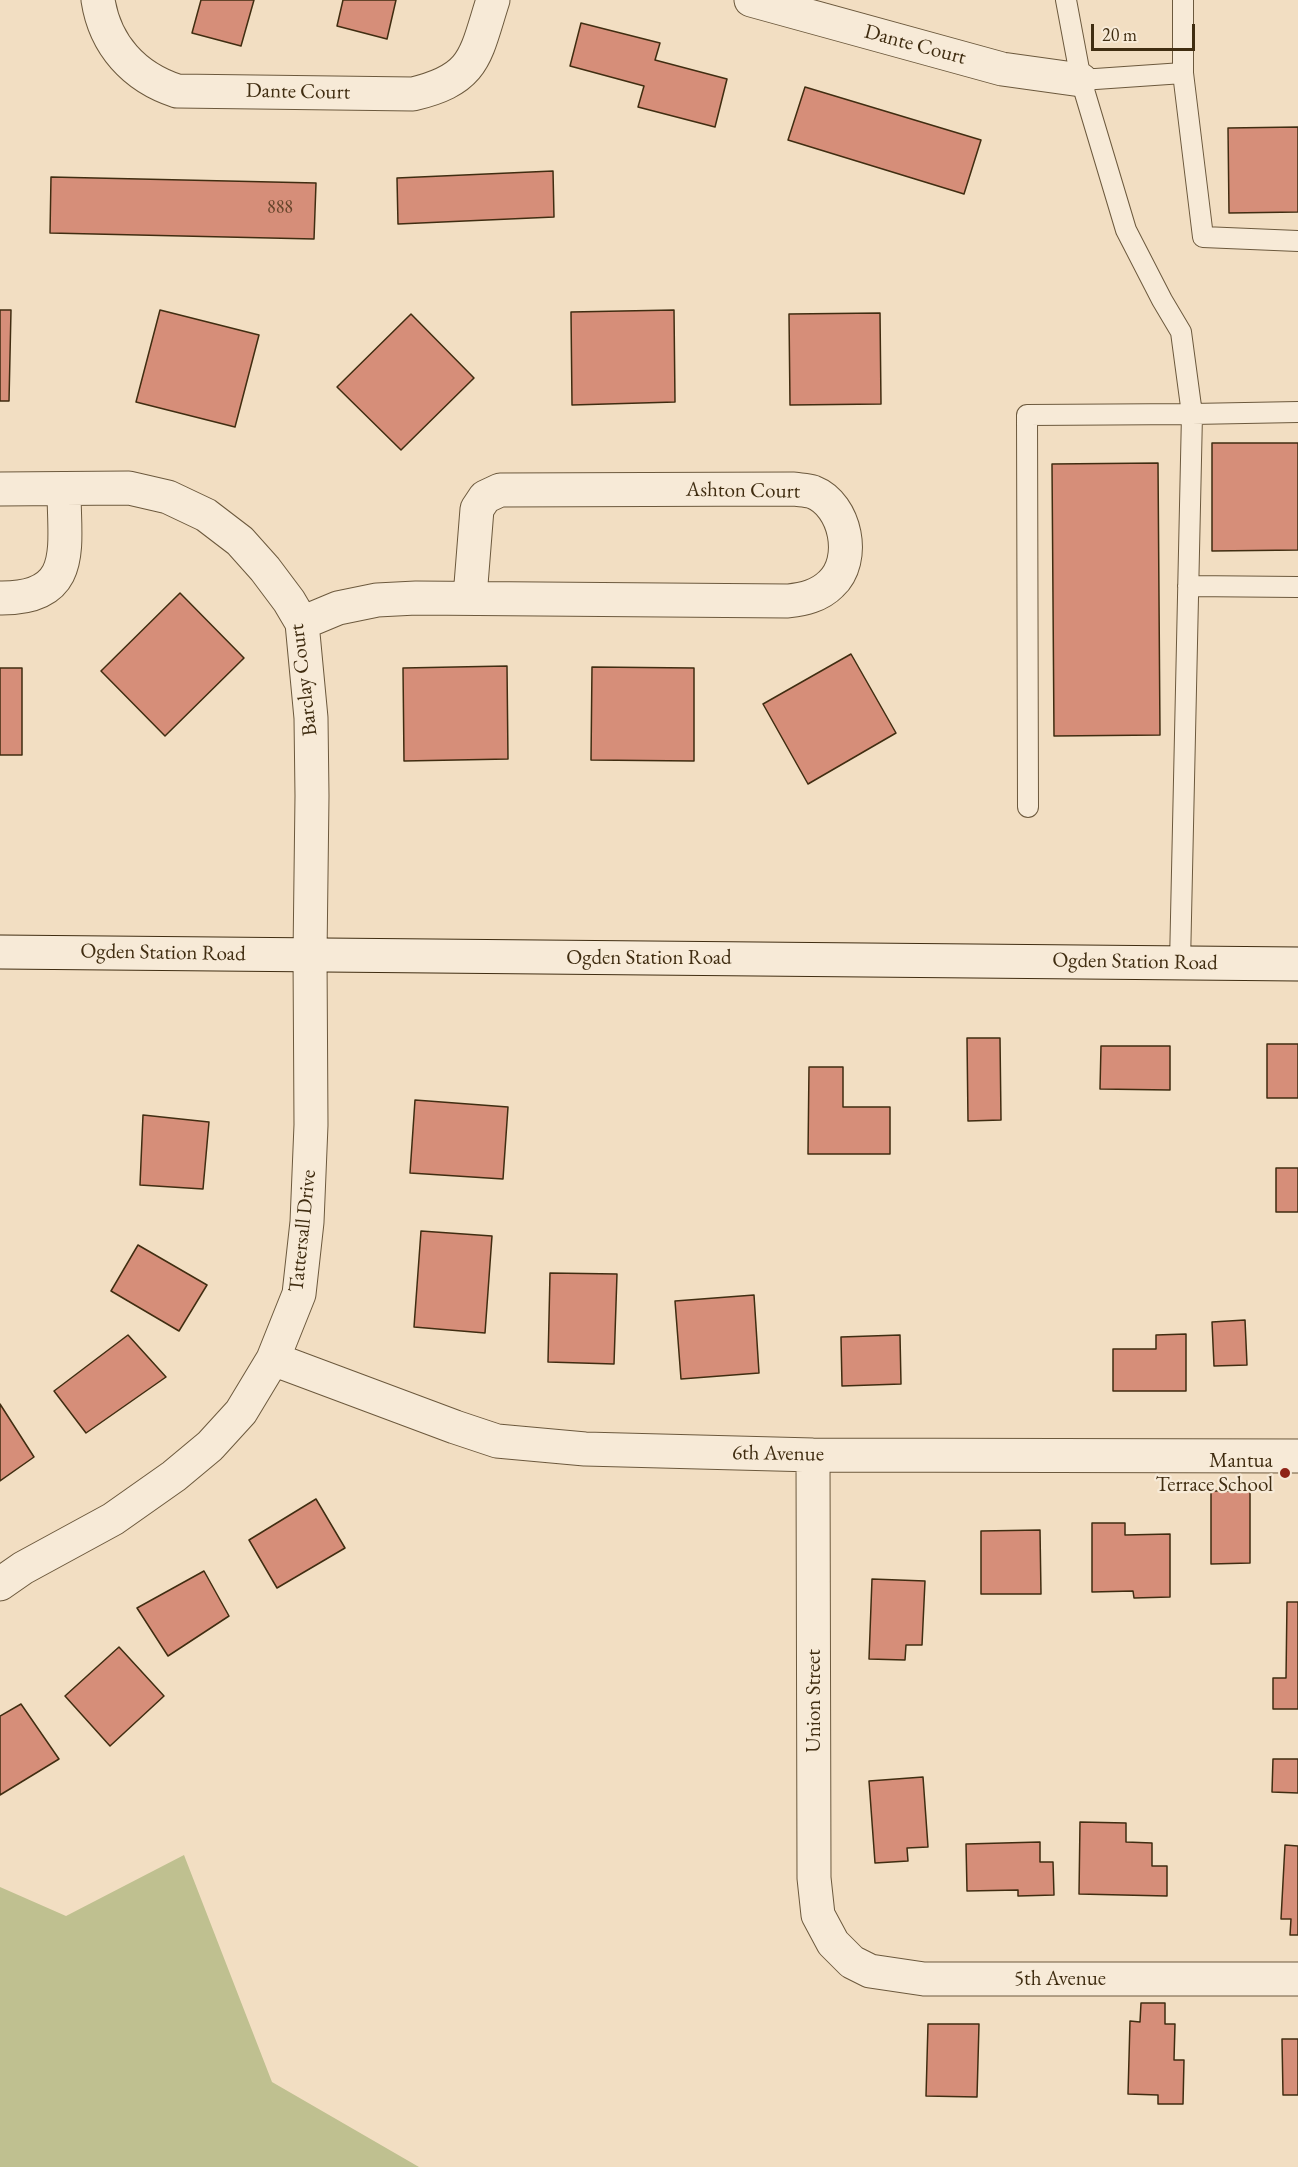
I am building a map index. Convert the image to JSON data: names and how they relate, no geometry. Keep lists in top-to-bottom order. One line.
{"streets":{"street":["Dante Court","Ashton Court","Barclay Court","Ogden Station Road","Tattersall Drive","6th Avenue","Union Street","5th Avenue"]},"crossings":[["Ashton Court","Barclay Court"],["Barclay Court","Ogden Station Road"],["Barclay Court","Tattersall Drive"],["Ogden Station Road","Tattersall Drive"],["Tattersall Drive","6th Avenue"],["6th Avenue","Union Street"],["Union Street","5th Avenue"]],"places":["Mantua Terrace School"],"house_numbers":["888"],"scale_bar":"20 m"}
